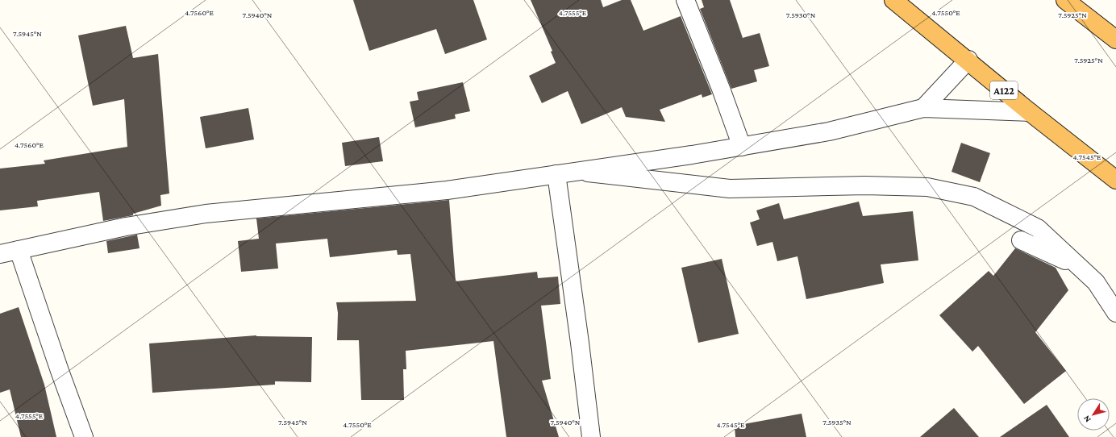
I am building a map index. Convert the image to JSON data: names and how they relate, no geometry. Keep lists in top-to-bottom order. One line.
{"streets":{"highway":["A122"]},"north":"bottom left","coordinates":["4.7560°E","4.7555°E","4.7550°E","7.5940°N","7.5930°N","7.5925°N","7.5945°N","4.7545°E","7.5935°N"]}
